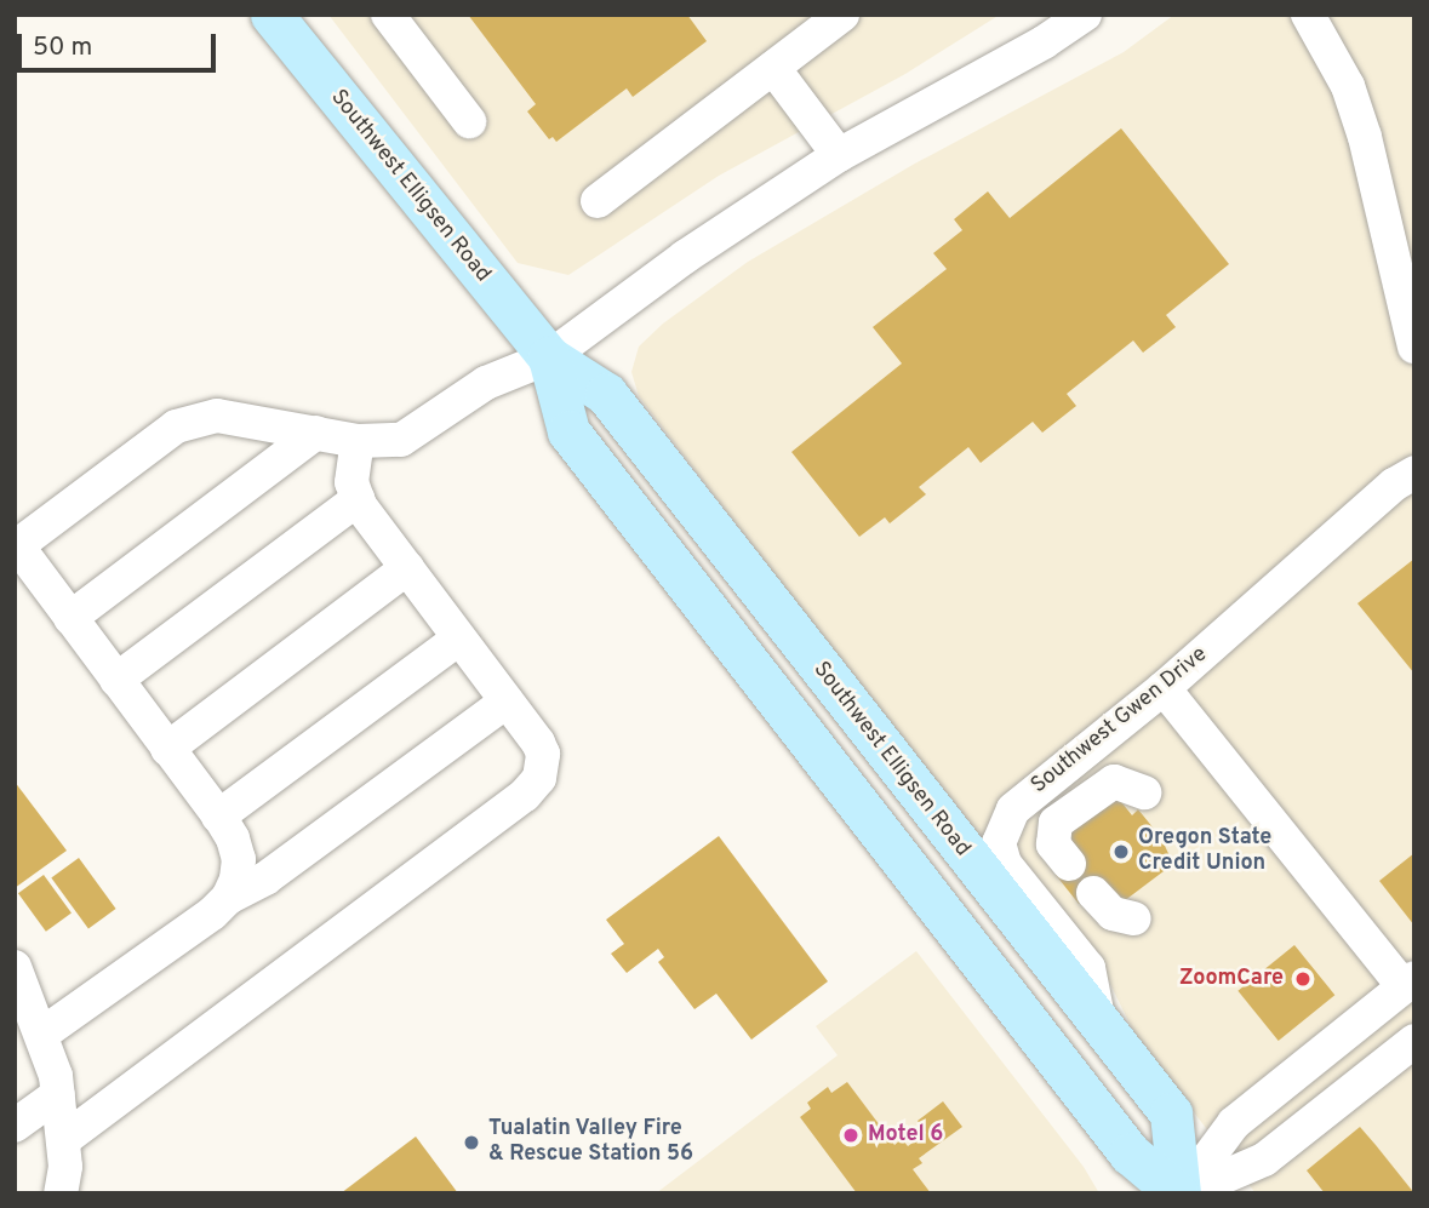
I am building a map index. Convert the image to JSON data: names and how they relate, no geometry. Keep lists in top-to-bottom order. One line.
{"streets":{"main road":["Southwest Elligsen Road"],"street":["Southwest Gwen Drive"]},"crossings":[["Southwest Elligsen Road","Southwest Gwen Drive"]],"places":["Oregon State Credit Union","ZoomCare","Motel 6","Tualatin Valley Fire & Rescue Station 56"],"scale_bar":"50 m"}
